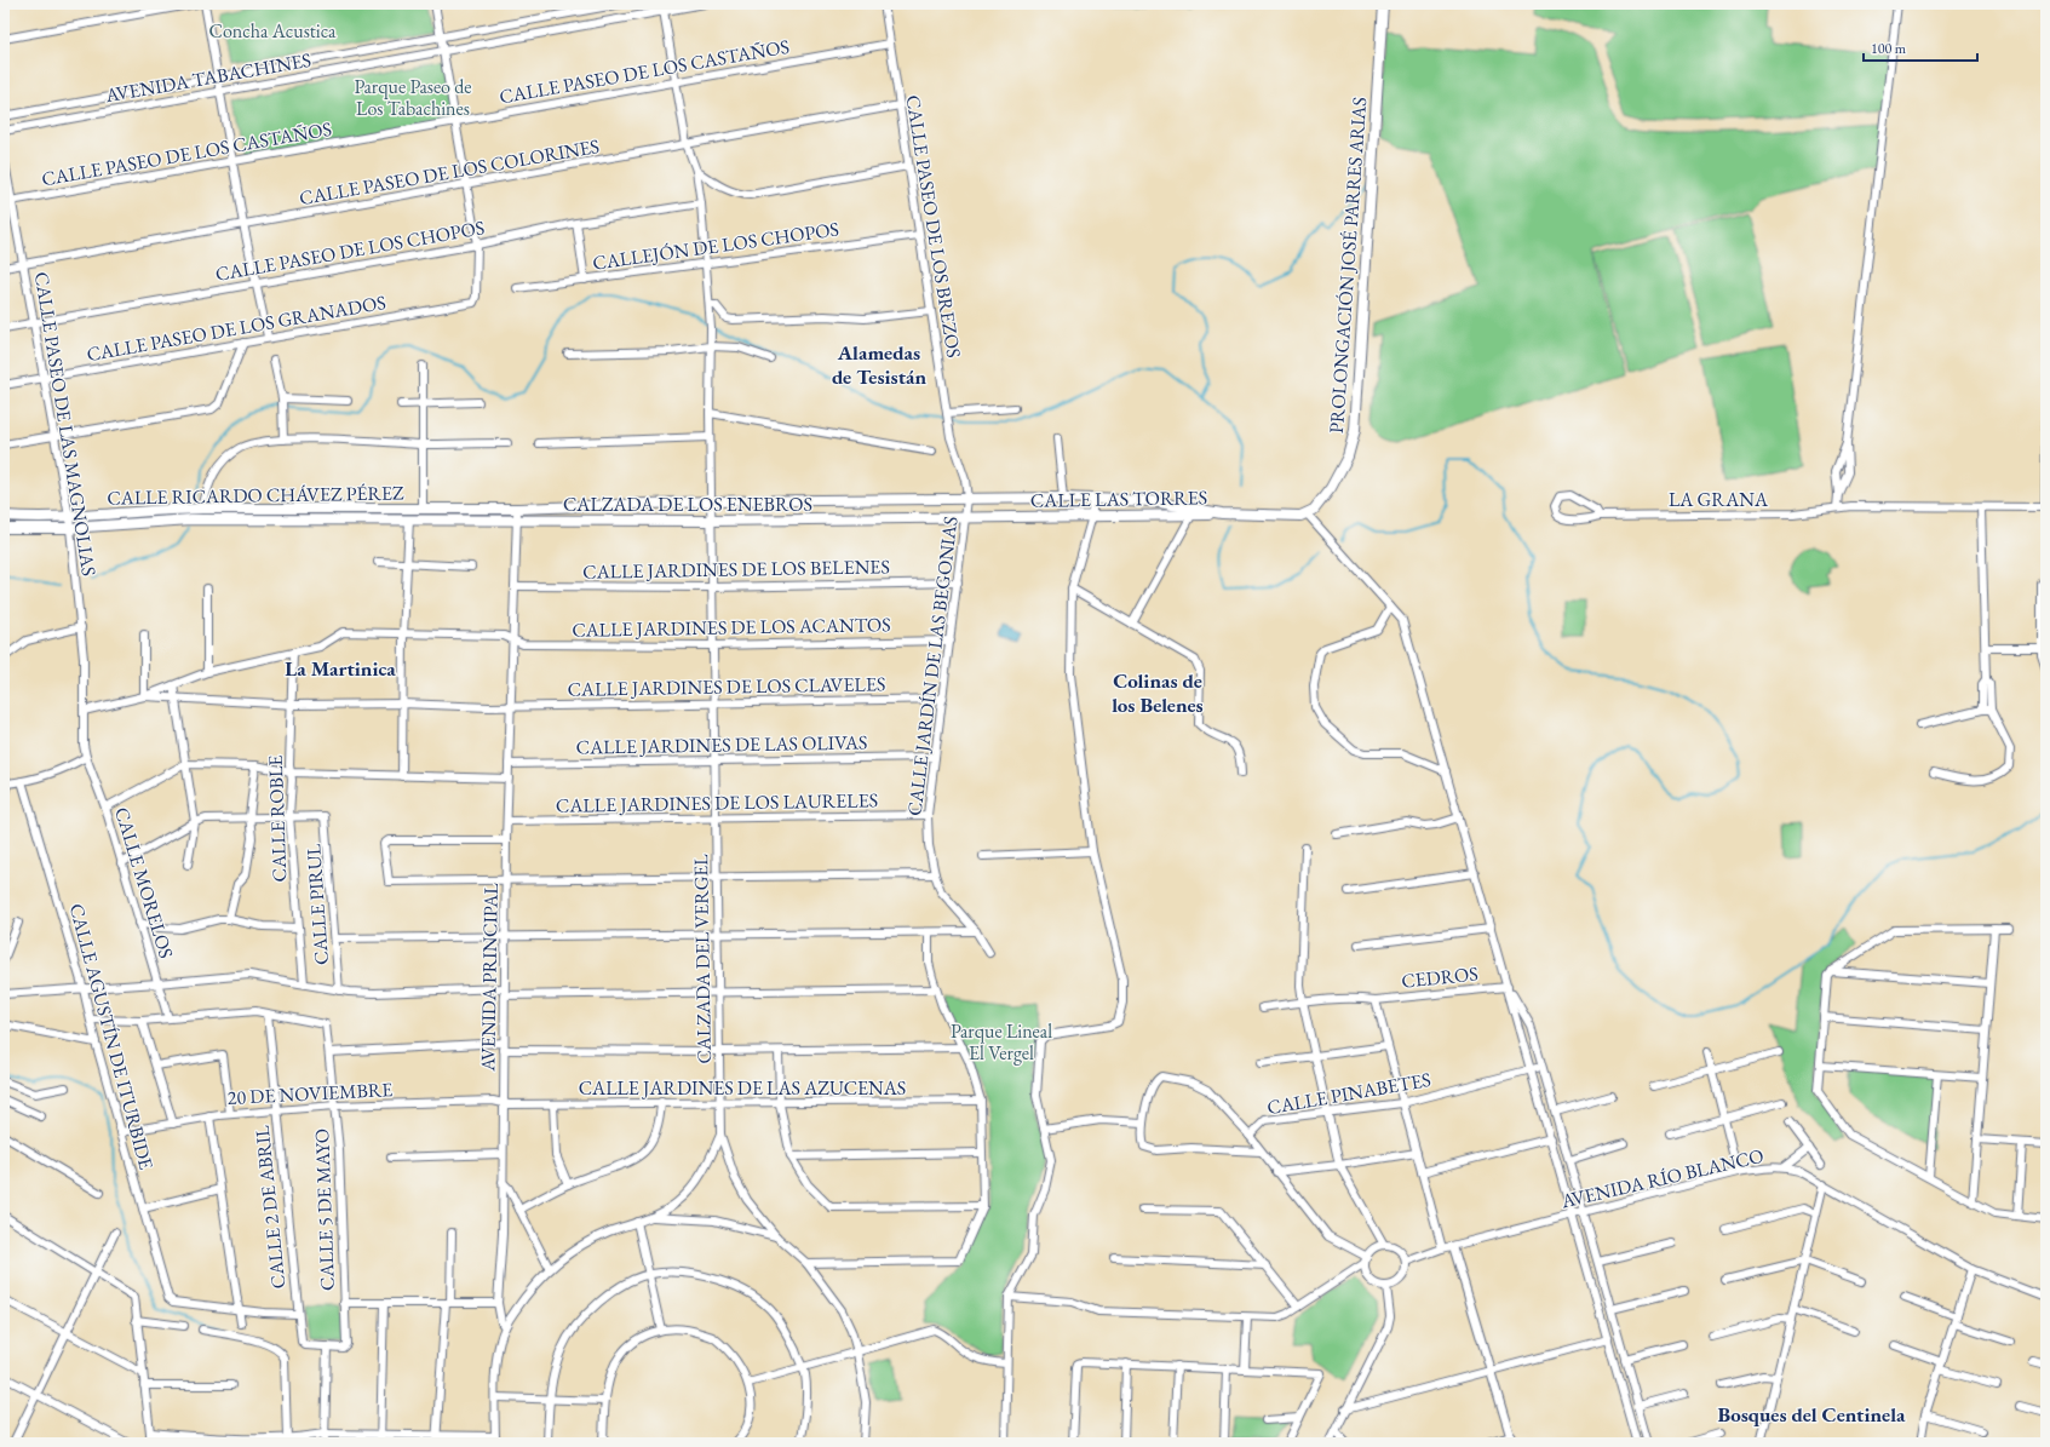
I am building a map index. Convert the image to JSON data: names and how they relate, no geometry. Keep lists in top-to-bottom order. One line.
{"streets":{"main road":["PROLONGACIÓN JOSÉ PARRES ARIAS","CALLE RICARDO CHÁVEZ PÉREZ","CALLE LAS TORRES","CALZADA DE LOS ENEBROS"],"street":["CALLE PASEO DE LOS CASTAÑOS","AVENIDA TABACHINES","CALLE PASEO DE LOS COLORINES","CALLE PASEO DE LOS BREZOS","CALLEJÓN DE LOS CHOPOS","CALLE PASEO DE LOS CHOPOS","CALLE PASEO DE LOS GRANADOS","CALLE PASEO DE LAS MAGNOLIAS","LA GRANA","CALLE JARDINES DE LOS BELENES","CALLE JARDINES DE LOS ACANTOS","CALLE JARDÍN DE LAS BEGONIAS","CALLE JARDINES DE LOS CLAVELES","CALLE JARDINES DE LAS OLIVAS","CALLE JARDINES DE LOS LAURELES","CALLE ROBLE","CALLE MORELOS","CALLE PIRUL","CALZADA DEL VERGEL","AVENIDA PRINCIPAL","CEDROS","CALLE AGUSTÍN DE ITURBIDE","CALLE JARDINES DE LAS AZUCENAS","20 DE NOVIEMBRE","CALLE PINABETES","AVENIDA RÍO BLANCO","CALLE 2 DE ABRIL","CALLE 5 DE MAYO"]},"crossings":[["CALLE PASEO DE LOS CASTAÑOS","CALLE PASEO DE LOS BREZOS"],["CALLE PASEO DE LOS CASTAÑOS","CALLE PASEO DE LAS MAGNOLIAS"],["CALLE PASEO DE LOS CASTAÑOS","CALZADA DEL VERGEL"],["AVENIDA TABACHINES","CALZADA DEL VERGEL"],["CALLE PASEO DE LOS COLORINES","CALLE PASEO DE LOS BREZOS"],["CALLE PASEO DE LOS COLORINES","CALLE PASEO DE LAS MAGNOLIAS"],["CALLE PASEO DE LOS COLORINES","CALZADA DEL VERGEL"],["CALLE PASEO DE LOS BREZOS","CALLEJÓN DE LOS CHOPOS"],["CALLE PASEO DE LOS BREZOS","CALLE JARDÍN DE LAS BEGONIAS"],["CALLEJÓN DE LOS CHOPOS","CALZADA DEL VERGEL"],["CALLE PASEO DE LOS CHOPOS","CALLE PASEO DE LOS GRANADOS"],["CALLE PASEO DE LOS CHOPOS","CALLE PASEO DE LAS MAGNOLIAS"],["CALLE PASEO DE LOS CHOPOS","CALZADA DEL VERGEL"],["PROLONGACIÓN JOSÉ PARRES ARIAS","CALLE LAS TORRES"],["CALLE PASEO DE LOS GRANADOS","CALLE PASEO DE LAS MAGNOLIAS"],["CALLE PASEO DE LAS MAGNOLIAS","CALLE RICARDO CHÁVEZ PÉREZ"],["CALLE PASEO DE LAS MAGNOLIAS","CALLE MORELOS"],["CALLE RICARDO CHÁVEZ PÉREZ","CALZADA DE LOS ENEBROS"],["CALLE LAS TORRES","CALZADA DE LOS ENEBROS"],["CALLE LAS TORRES","CALLE JARDÍN DE LAS BEGONIAS"],["CALZADA DE LOS ENEBROS","CALLE JARDÍN DE LAS BEGONIAS"],["CALZADA DE LOS ENEBROS","CALZADA DEL VERGEL"],["CALZADA DE LOS ENEBROS","AVENIDA PRINCIPAL"],["CALLE JARDINES DE LOS BELENES","CALLE JARDÍN DE LAS BEGONIAS"],["CALLE JARDINES DE LOS BELENES","CALZADA DEL VERGEL"],["CALLE JARDINES DE LOS BELENES","AVENIDA PRINCIPAL"],["CALLE JARDINES DE LOS ACANTOS","CALLE JARDÍN DE LAS BEGONIAS"],["CALLE JARDINES DE LOS ACANTOS","CALLE JARDINES DE LOS CLAVELES"],["CALLE JARDINES DE LOS ACANTOS","CALLE ROBLE"],["CALLE JARDINES DE LOS ACANTOS","CALZADA DEL VERGEL"],["CALLE JARDINES DE LOS ACANTOS","AVENIDA PRINCIPAL"],["CALLE JARDÍN DE LAS BEGONIAS","CALLE JARDINES DE LOS CLAVELES"],["CALLE JARDÍN DE LAS BEGONIAS","CALLE JARDINES DE LAS OLIVAS"],["CALLE JARDÍN DE LAS BEGONIAS","CALLE JARDINES DE LOS LAURELES"],["CALLE JARDINES DE LOS CLAVELES","CALLE ROBLE"],["CALLE JARDINES DE LOS CLAVELES","CALZADA DEL VERGEL"],["CALLE JARDINES DE LOS CLAVELES","AVENIDA PRINCIPAL"],["CALLE JARDINES DE LAS OLIVAS","CALZADA DEL VERGEL"],["CALLE JARDINES DE LAS OLIVAS","AVENIDA PRINCIPAL"],["CALLE JARDINES DE LOS LAURELES","CALZADA DEL VERGEL"],["CALLE JARDINES DE LOS LAURELES","AVENIDA PRINCIPAL"],["CALLE ROBLE","CALLE PIRUL"],["CALZADA DEL VERGEL","CALLE JARDINES DE LAS AZUCENAS"],["AVENIDA PRINCIPAL","CALLE JARDINES DE LAS AZUCENAS"],["AVENIDA PRINCIPAL","20 DE NOVIEMBRE"],["CALLE AGUSTÍN DE ITURBIDE","20 DE NOVIEMBRE"],["CALLE JARDINES DE LAS AZUCENAS","20 DE NOVIEMBRE"],["20 DE NOVIEMBRE","CALLE 2 DE ABRIL"],["20 DE NOVIEMBRE","CALLE 5 DE MAYO"],["CALLE 2 DE ABRIL","CALLE 5 DE MAYO"]],"districts":["Alamedas de Tesistán","La Martinica","Colinas de los Belenes","Bosques del Centinela"],"parks":["Concha Acustica","Parque Paseo de Los Tabachines","Parque Lineal El Vergel"],"scale_bar":"100 m"}
